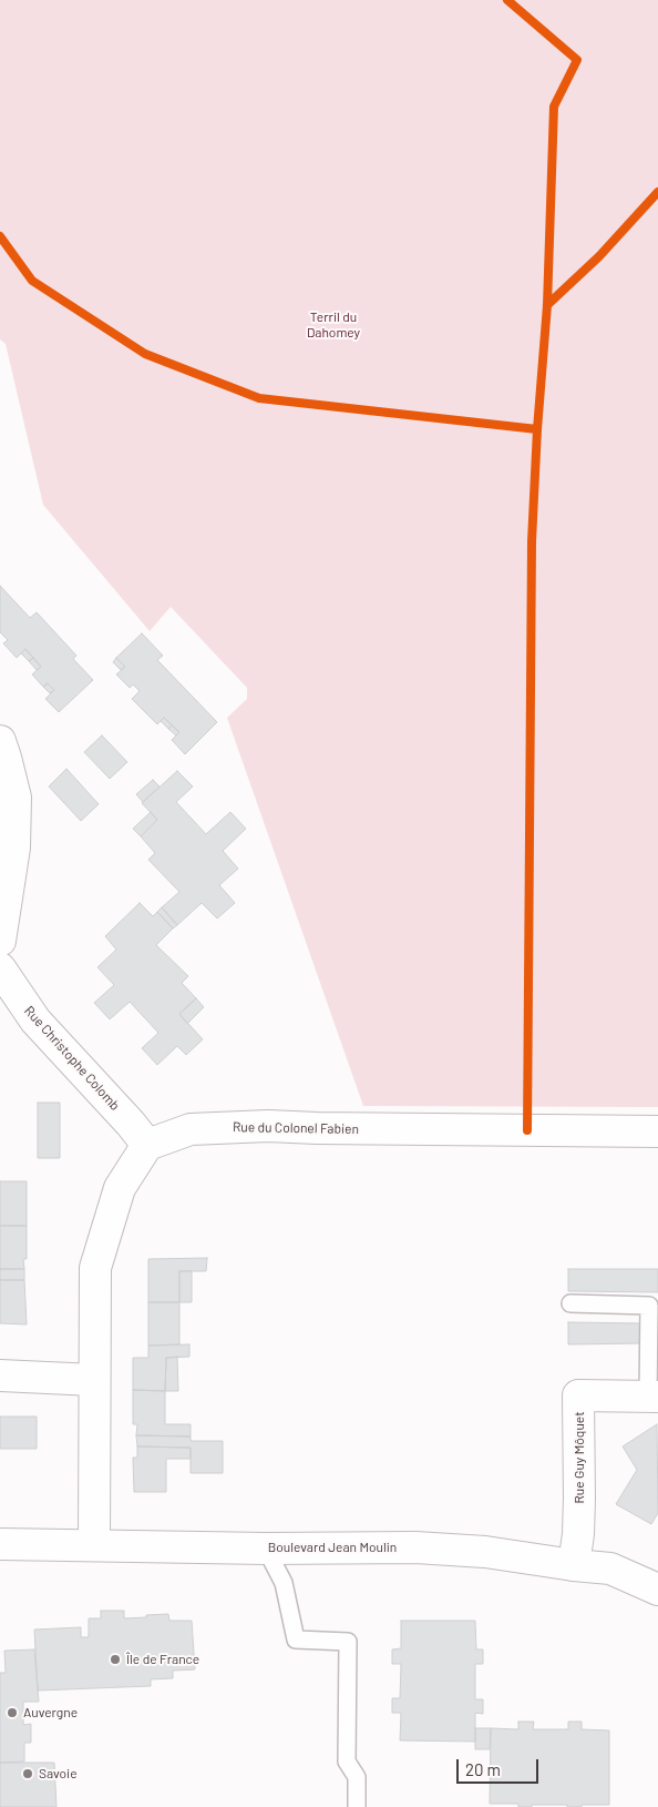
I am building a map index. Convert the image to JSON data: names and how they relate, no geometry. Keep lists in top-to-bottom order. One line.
{"streets":{"street":["Rue Christophe Colomb","Rue du Colonel Fabien","Rue Guy Môquet","Boulevard Jean Moulin"]},"crossings":[["Rue Christophe Colomb","Rue du Colonel Fabien"],["Rue Guy Môquet","Boulevard Jean Moulin"]],"parks":["Terril du Dahomey"],"places":["Île de France","Auvergne","Savoie"],"scale_bar":"20 m"}
